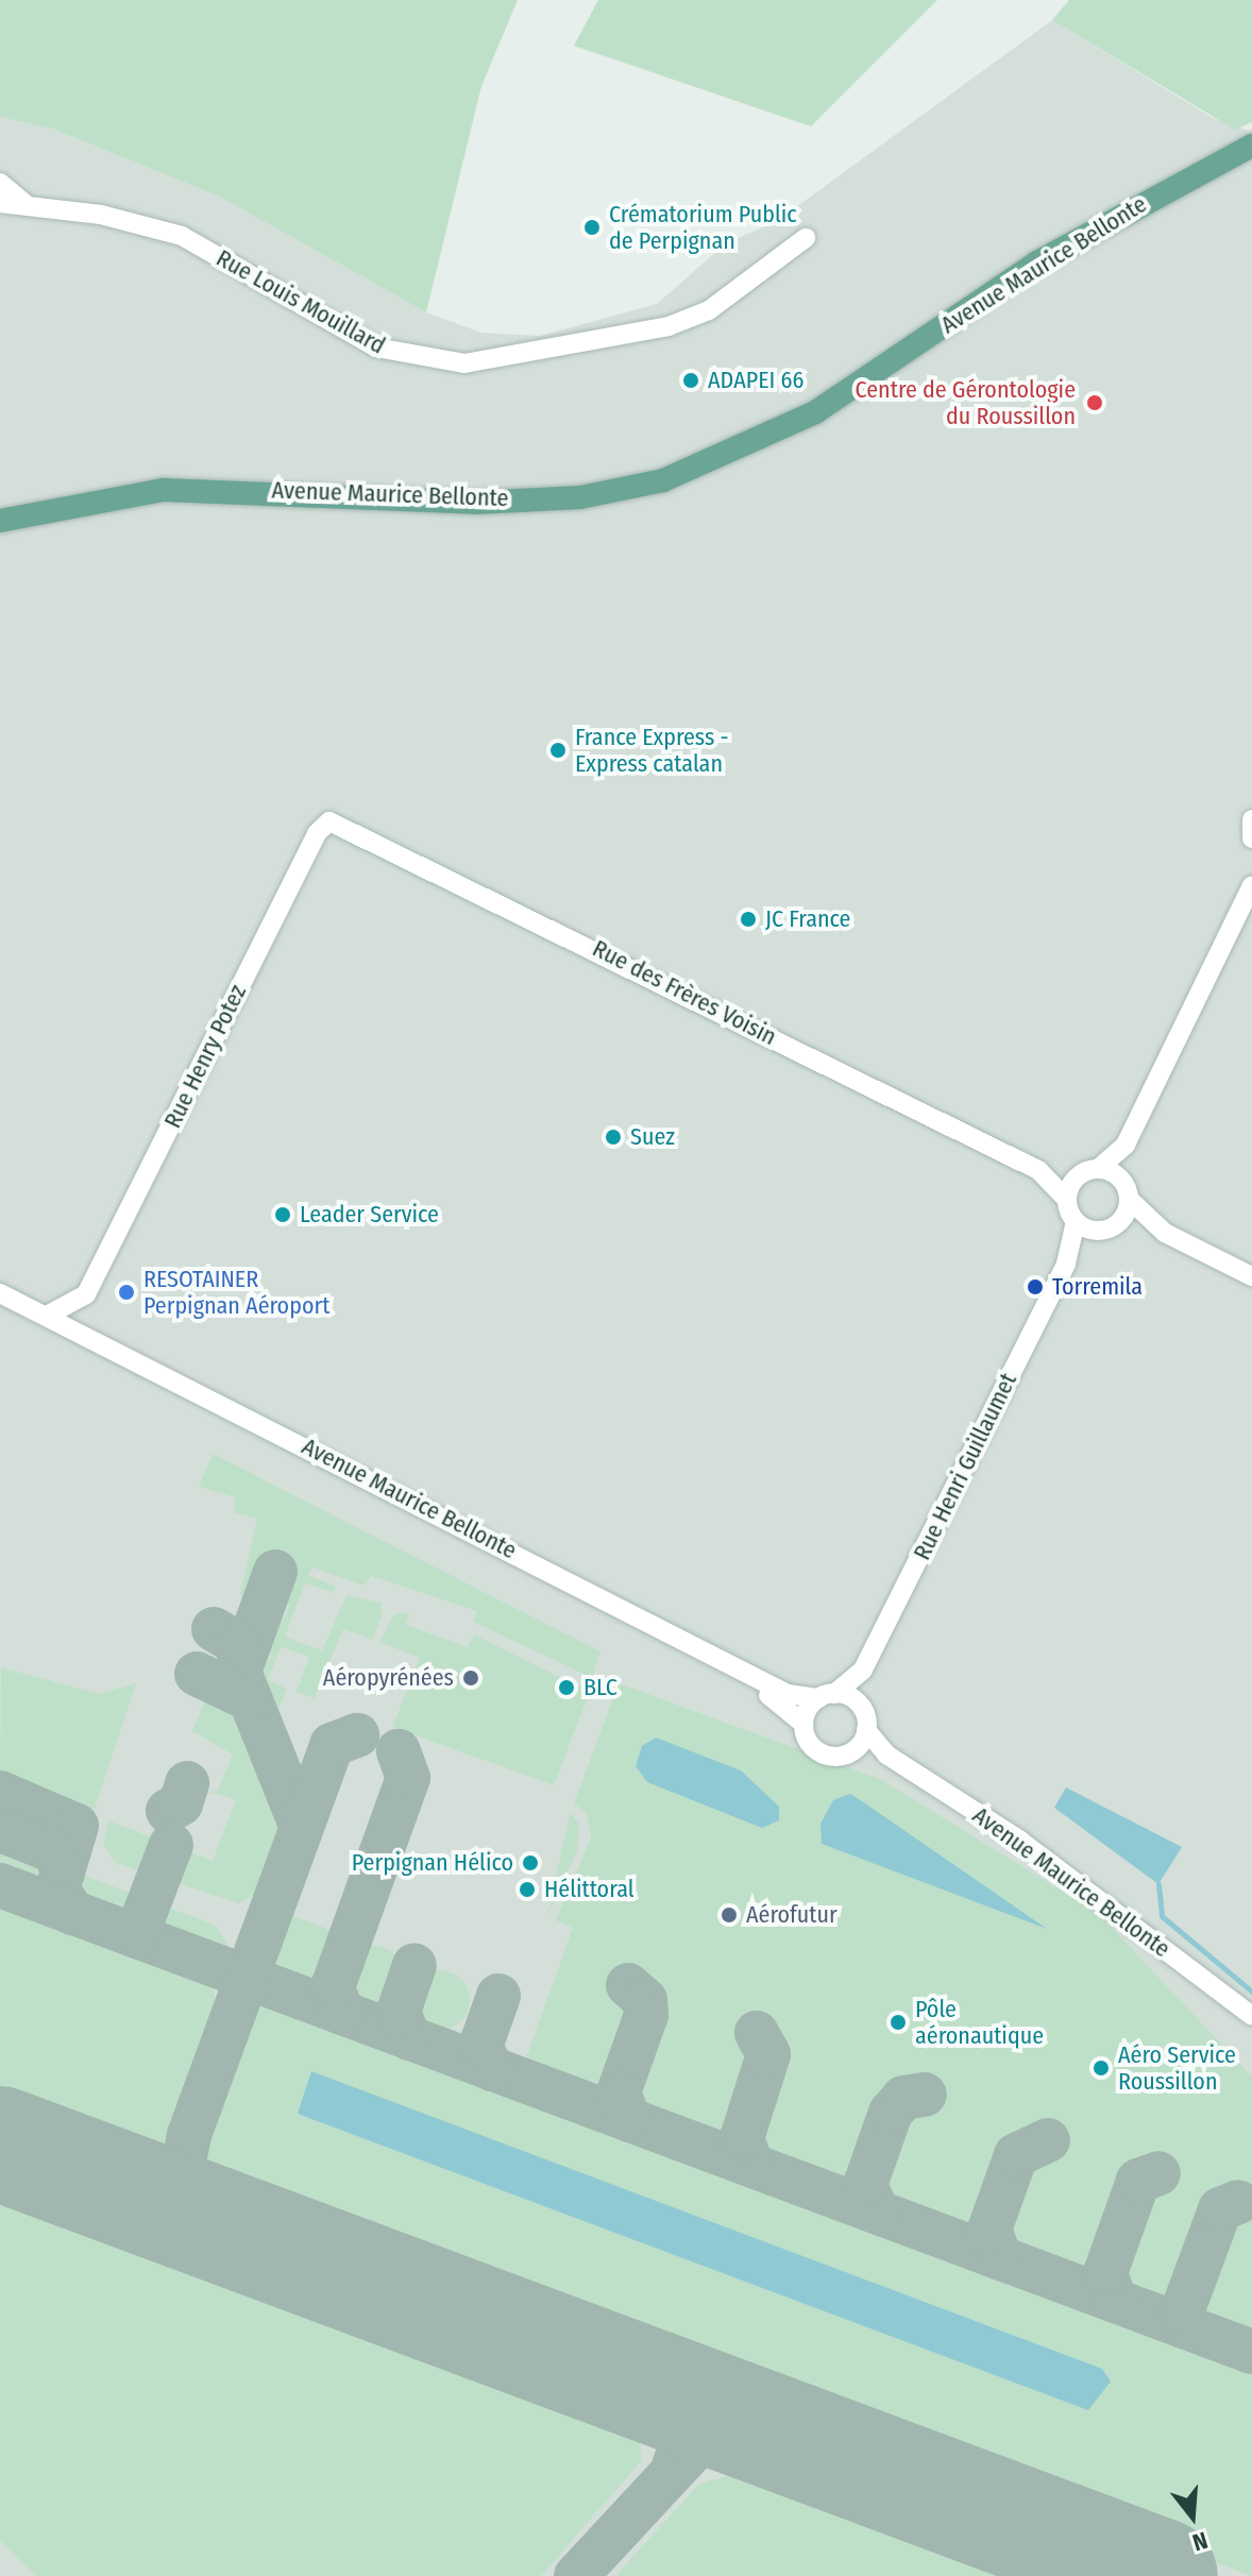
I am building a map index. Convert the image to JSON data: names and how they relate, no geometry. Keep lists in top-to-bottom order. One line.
{"streets":{"main road":["Avenue Maurice Bellonte"],"street":["Rue Louis Mouillard","Rue des Frères Voisin","Rue Henry Potez","Rue Henri Guillaumet"]},"crossings":[["Avenue Maurice Bellonte","Rue Henri Guillaumet"],["Rue des Frères Voisin","Rue Henry Potez"],["Rue des Frères Voisin","Rue Henri Guillaumet"]],"places":["Crématorium Public de Perpignan","ADAPEI 66","Centre de Gérontologie du Roussillon","France Express - Express catalan","JC France","Suez","Leader Service","Torremila","RESOTAINER Perpignan Aéroport","Aéropyrénées","BLC","Perpignan Hélico","Hélittoral","Aérofutur","Pôle aéronautique","Aéro Service Roussillon"],"north":"bottom"}
